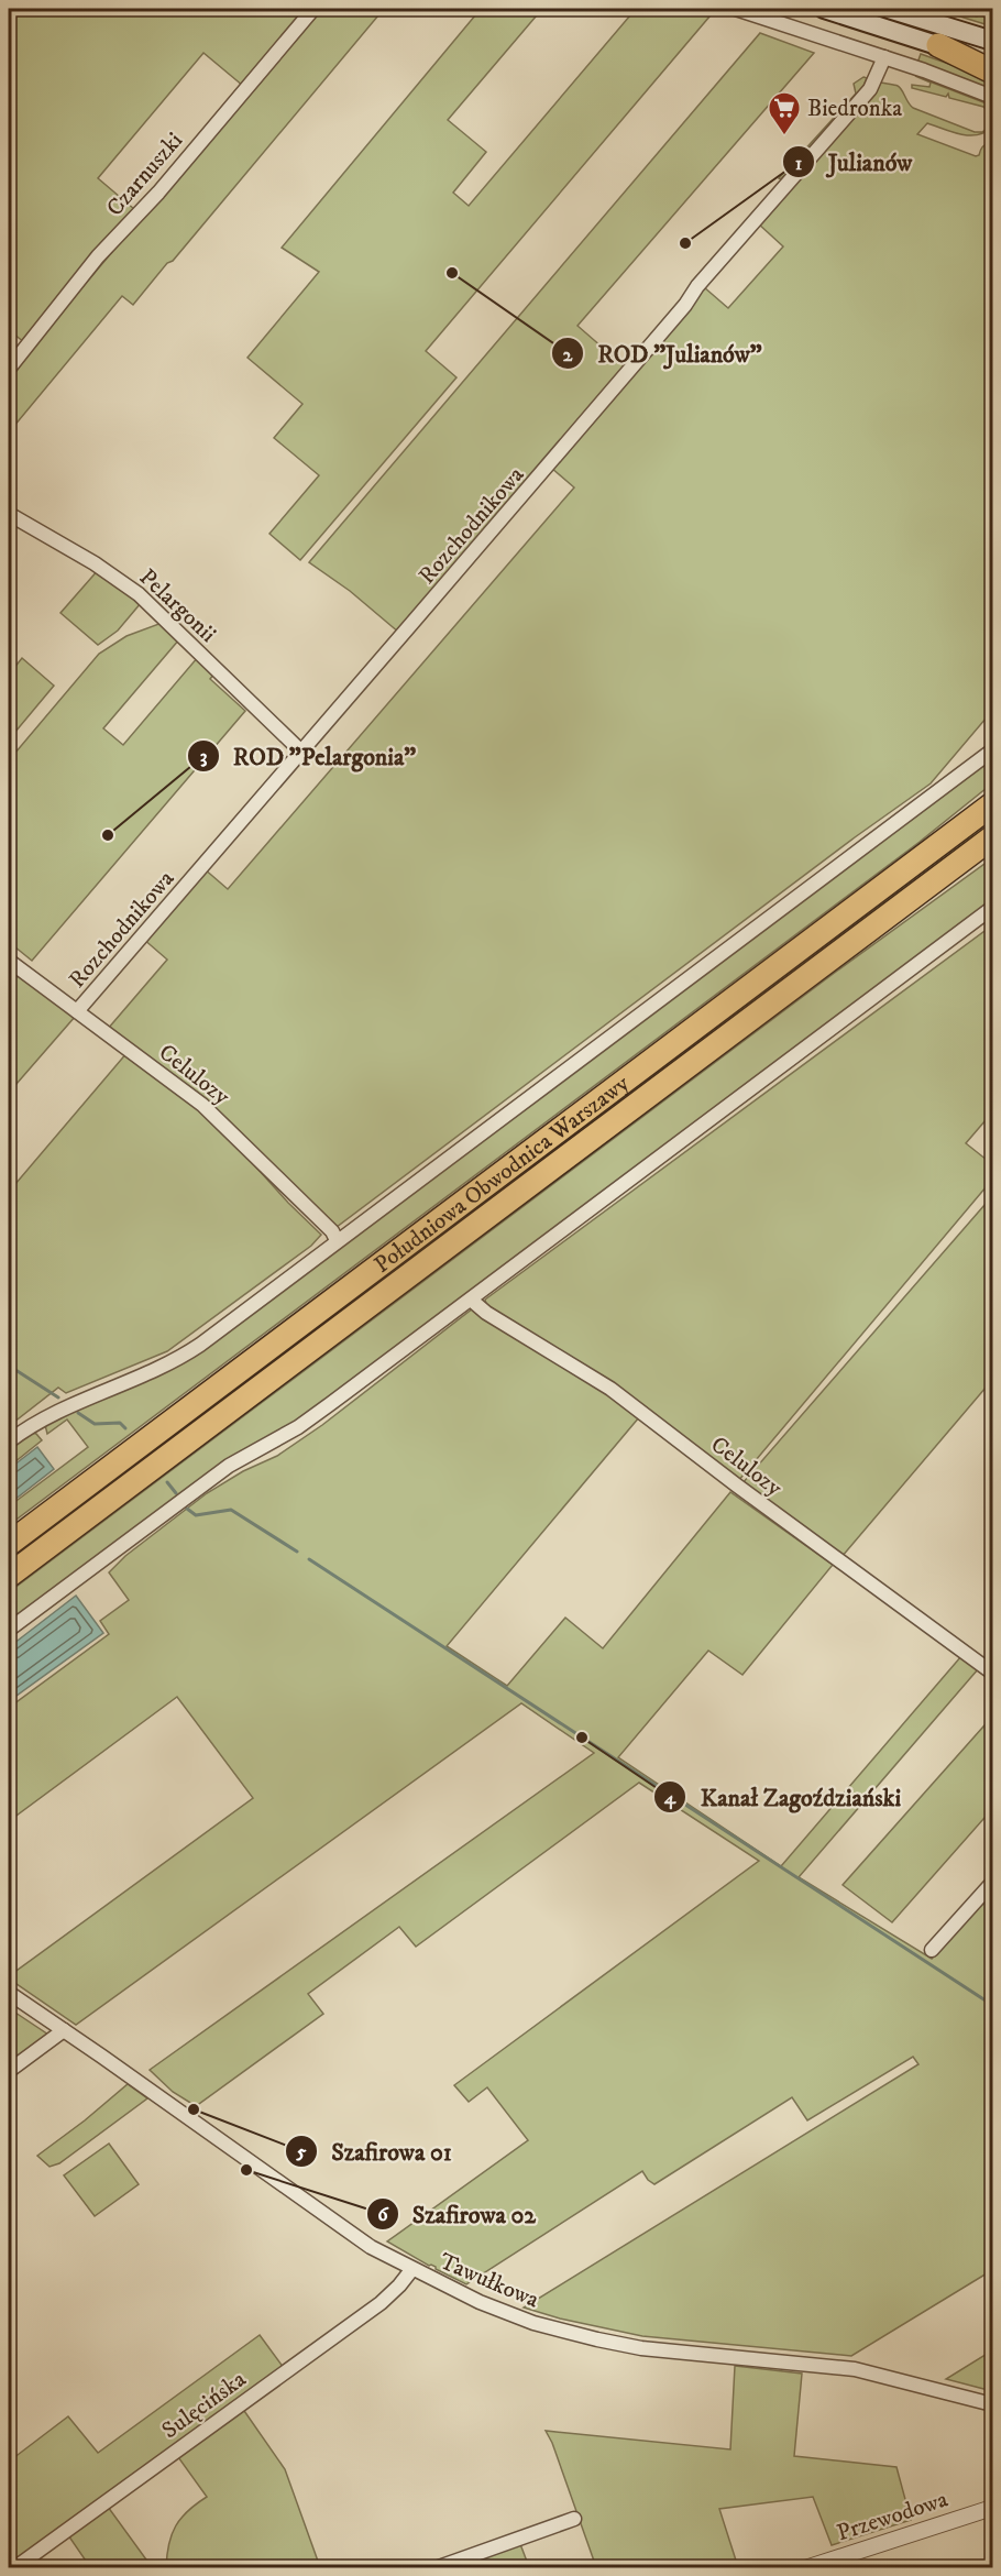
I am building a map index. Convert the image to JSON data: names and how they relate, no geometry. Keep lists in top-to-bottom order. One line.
{"streets":{"highway":["Południowa Obwodnica Warszawy"],"street":["Czarnuszki","Rozchodnikowa","Pelargonii","Celulozy","Tawułkowa","Sulęcińska","Przewodowa"]},"crossings":[["Rozchodnikowa","Pelargonii"],["Rozchodnikowa","Celulozy"],["Tawułkowa","Sulęcińska"]],"places":{"supermarket":["Biedronka"],"other":["Julianów","ROD \"Julianów\"","ROD \"Pelargonia\"","Kanał Zagoździański","Szafirowa 01","Szafirowa 02"]}}
